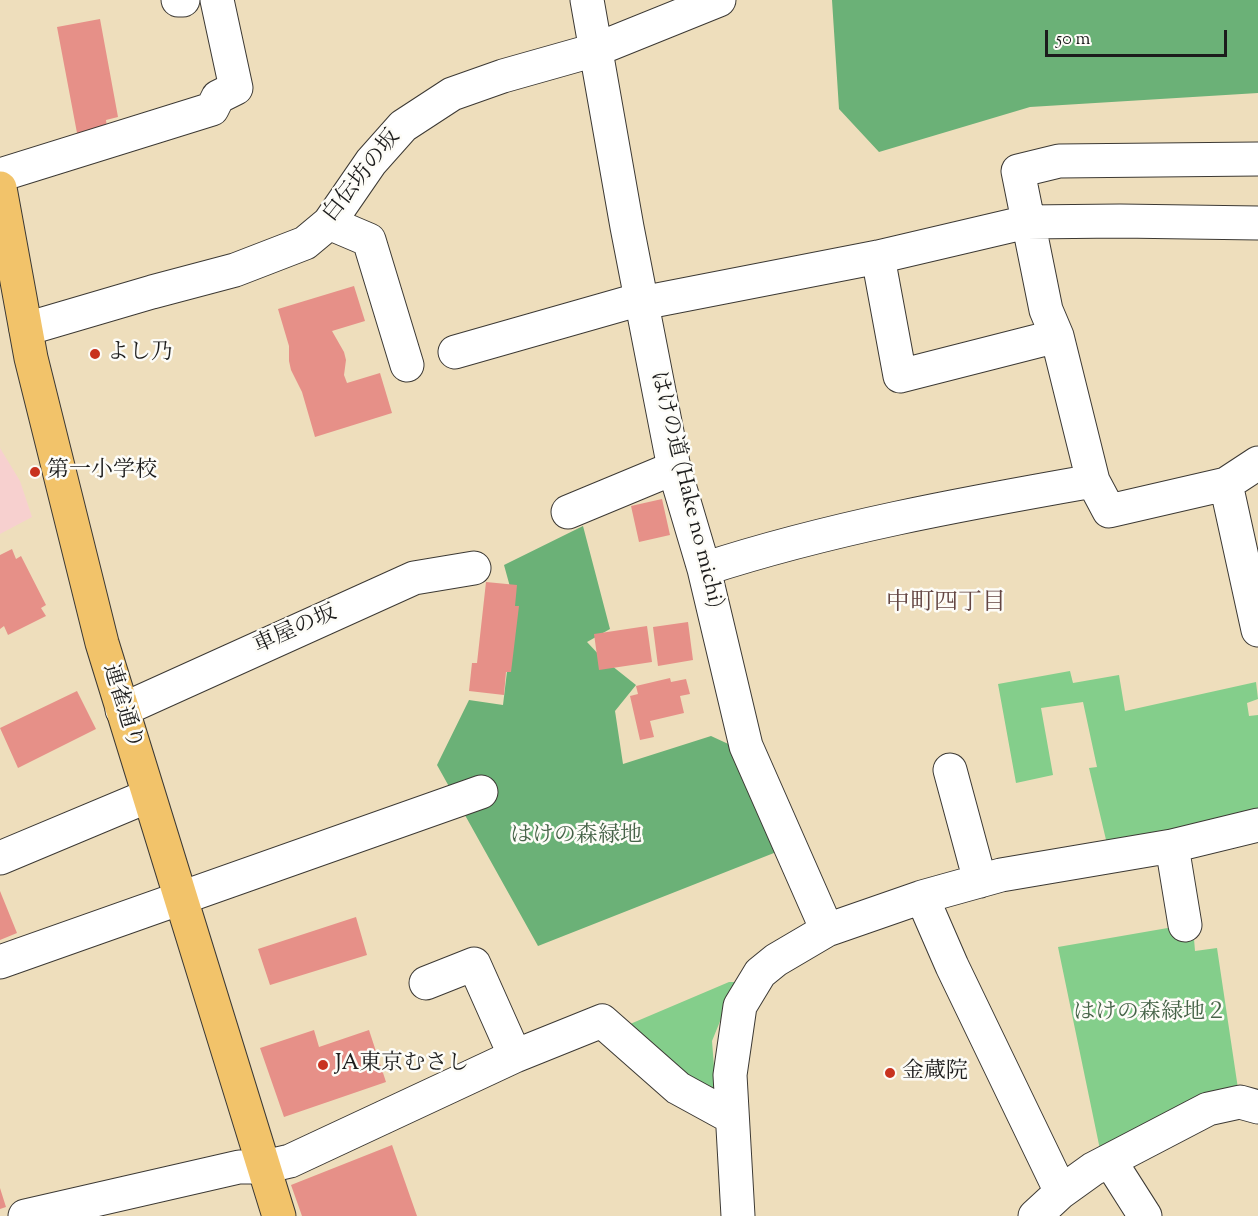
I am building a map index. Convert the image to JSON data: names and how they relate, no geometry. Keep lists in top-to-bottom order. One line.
{"streets":{"main road":["連雀通り"],"street":["白伝坊の坂","はけの道 (Hake no michi)","車屋の坂"]},"crossings":[["白伝坊の坂","はけの道 (Hake no michi)"],["白伝坊の坂","連雀通り"],["車屋の坂","連雀通り"]],"districts":["中町四丁目"],"parks":["はけの森緑地","はけの森緑地２"],"places":["よし乃","第一小学校","JA東京むさし","金蔵院"],"scale_bar":"50 m"}
